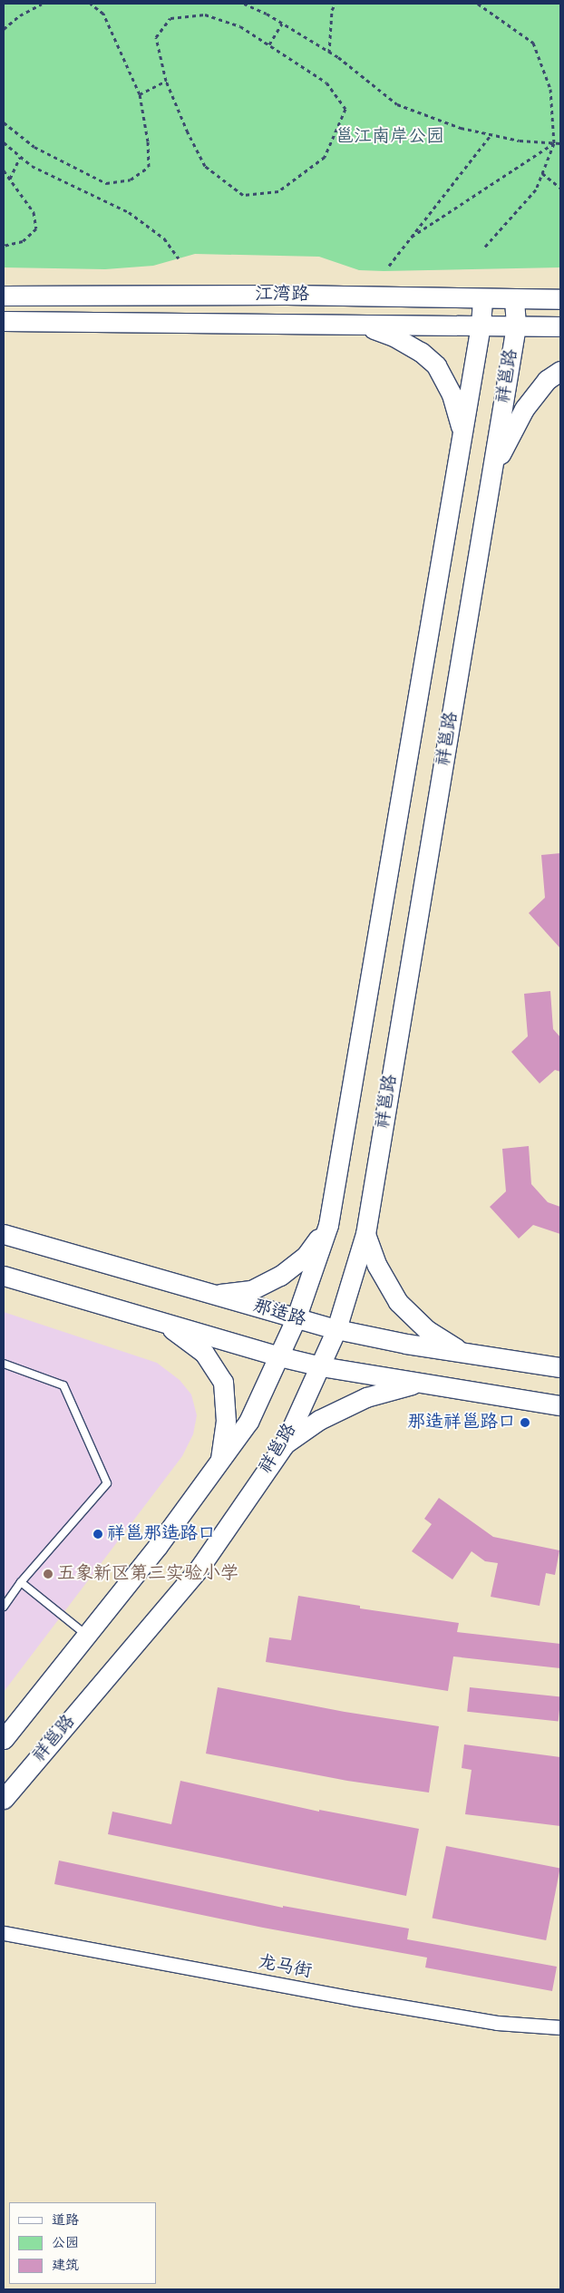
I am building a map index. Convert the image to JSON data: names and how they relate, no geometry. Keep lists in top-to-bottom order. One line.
{"streets":{"street":["江湾路","祥邕路","那造路","龙马街"]},"crossings":[["江湾路","祥邕路"],["祥邕路","那造路"]],"parks":["邕江南岸公园"],"places":["那造祥邕路口","祥邕那造路口","五象新区第三实验小学"],"legend":["道路","公园","建筑"]}
